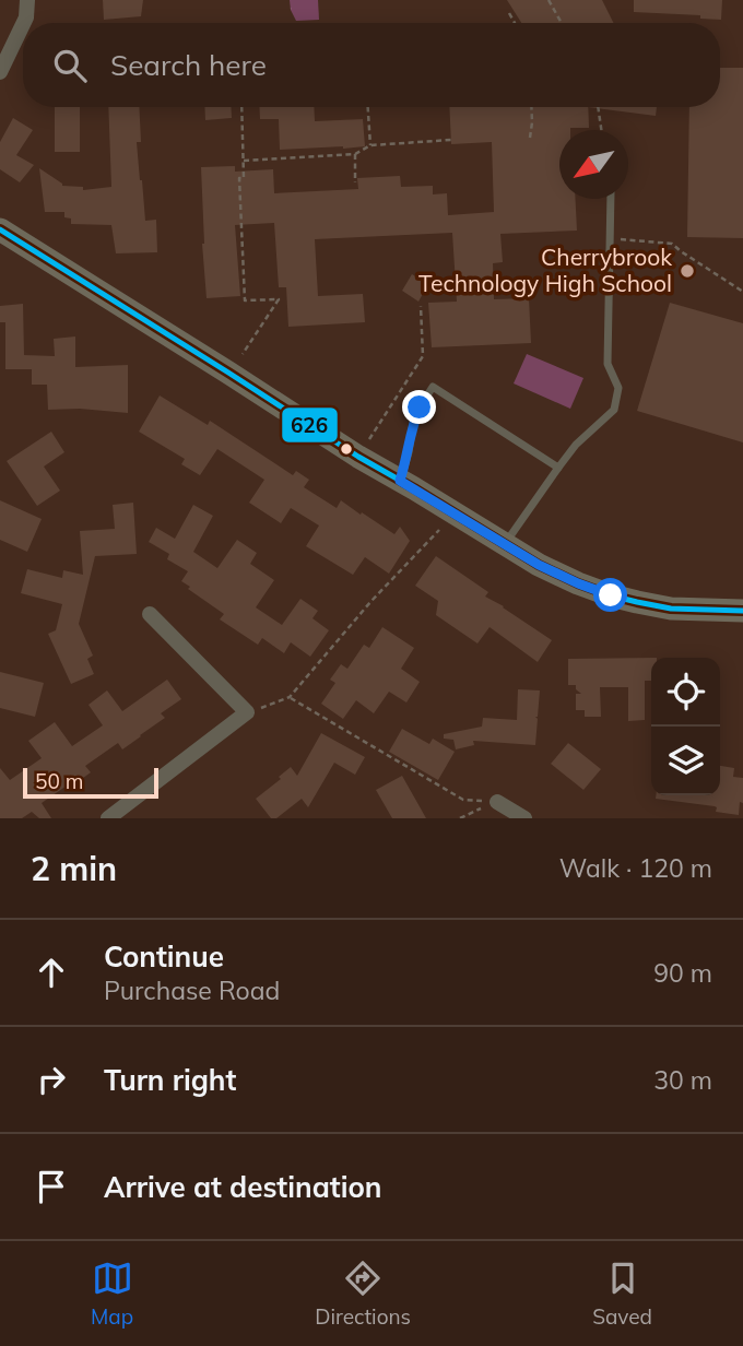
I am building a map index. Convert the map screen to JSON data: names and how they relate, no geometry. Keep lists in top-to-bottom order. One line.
{"places":["Cherrybrook Technology High School"],"lines":["transit line 626"],"scale_bar":"50 m","north":"bottom left","page":{"search":"Search here","scale":"50 m","heading":["2 min","Walk · 120 m"],"list":[["Continue","Purchase Road","90 m"],["Turn right","30 m"],"Arrive at destination"],"nav":["Map","Directions","Saved"]}}
